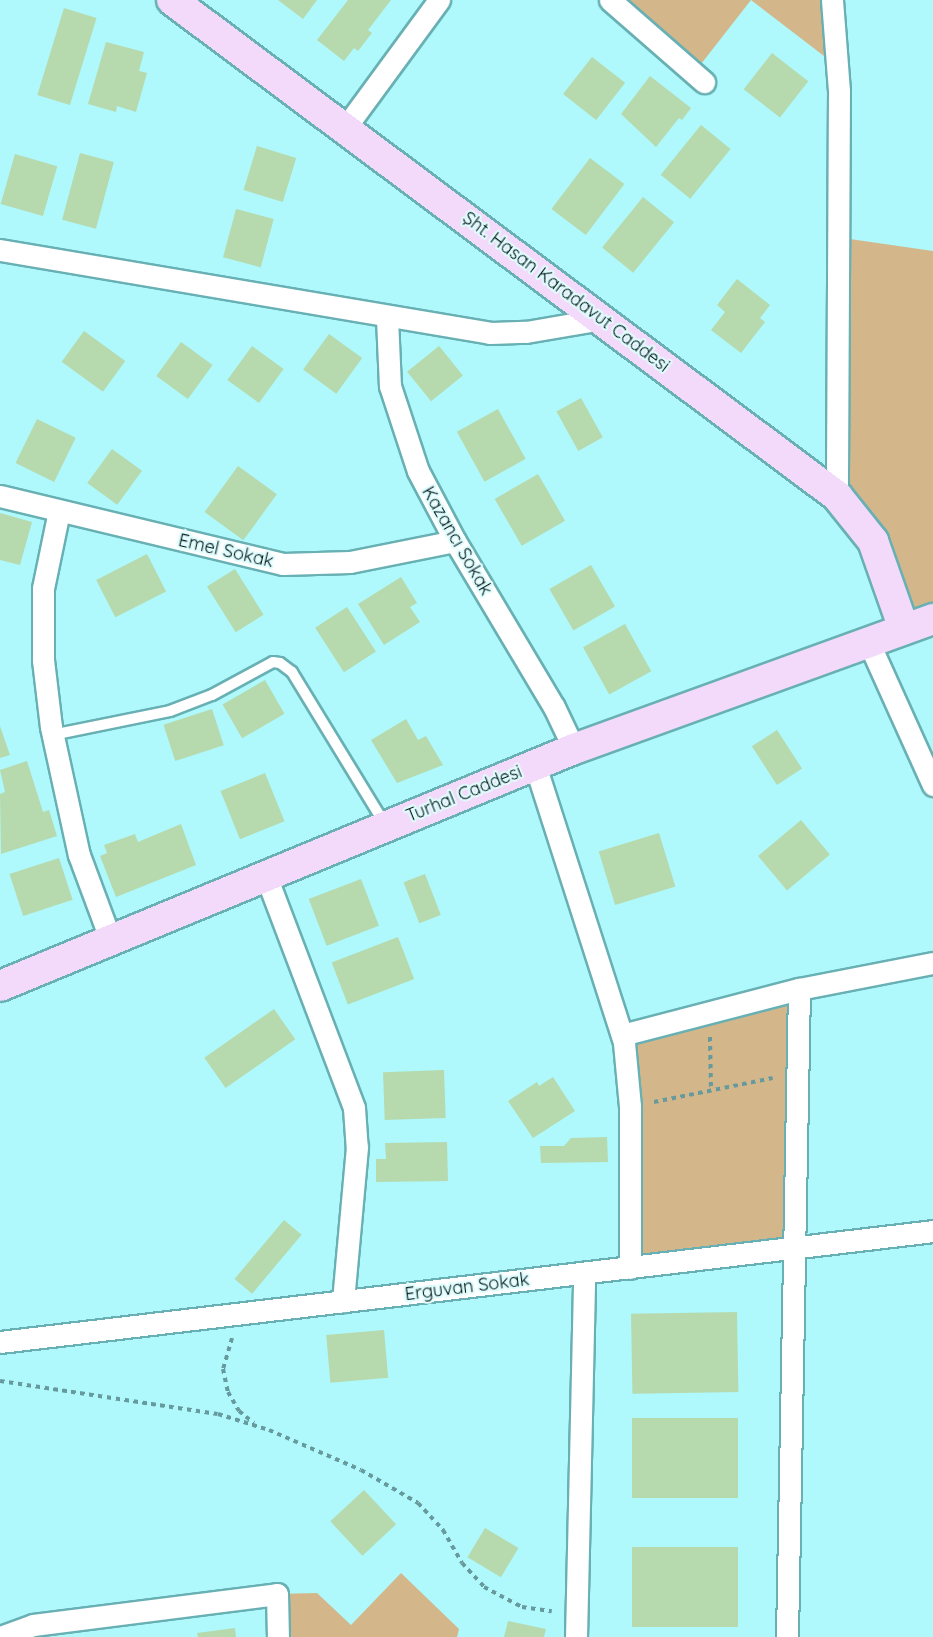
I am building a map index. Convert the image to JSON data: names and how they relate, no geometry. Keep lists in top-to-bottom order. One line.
{"streets":{"street":["Şht. Hasan Karadavut Caddesi","Kazancı Sokak","Emel Sokak","Turhal Caddesi","Erguvan Sokak"]},"crossings":[["Şht. Hasan Karadavut Caddesi","Turhal Caddesi"],["Kazancı Sokak","Emel Sokak"],["Kazancı Sokak","Turhal Caddesi"]]}
